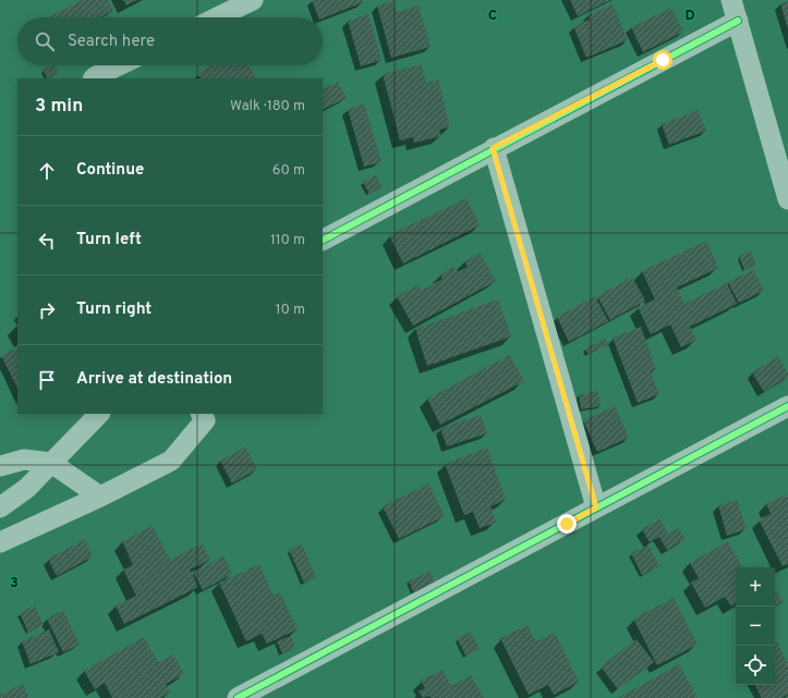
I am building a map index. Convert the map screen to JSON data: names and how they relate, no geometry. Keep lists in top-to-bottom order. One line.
{"page":{"search":"Search here","heading":["3 min","Walk · 180 m"],"list":[["Continue","60 m"],["Turn left","110 m"],["Turn right","10 m"],"Arrive at destination"],"map_buttons":["+","−"]},"grid":{"columns":["C","D"],"rows":["3"]}}
